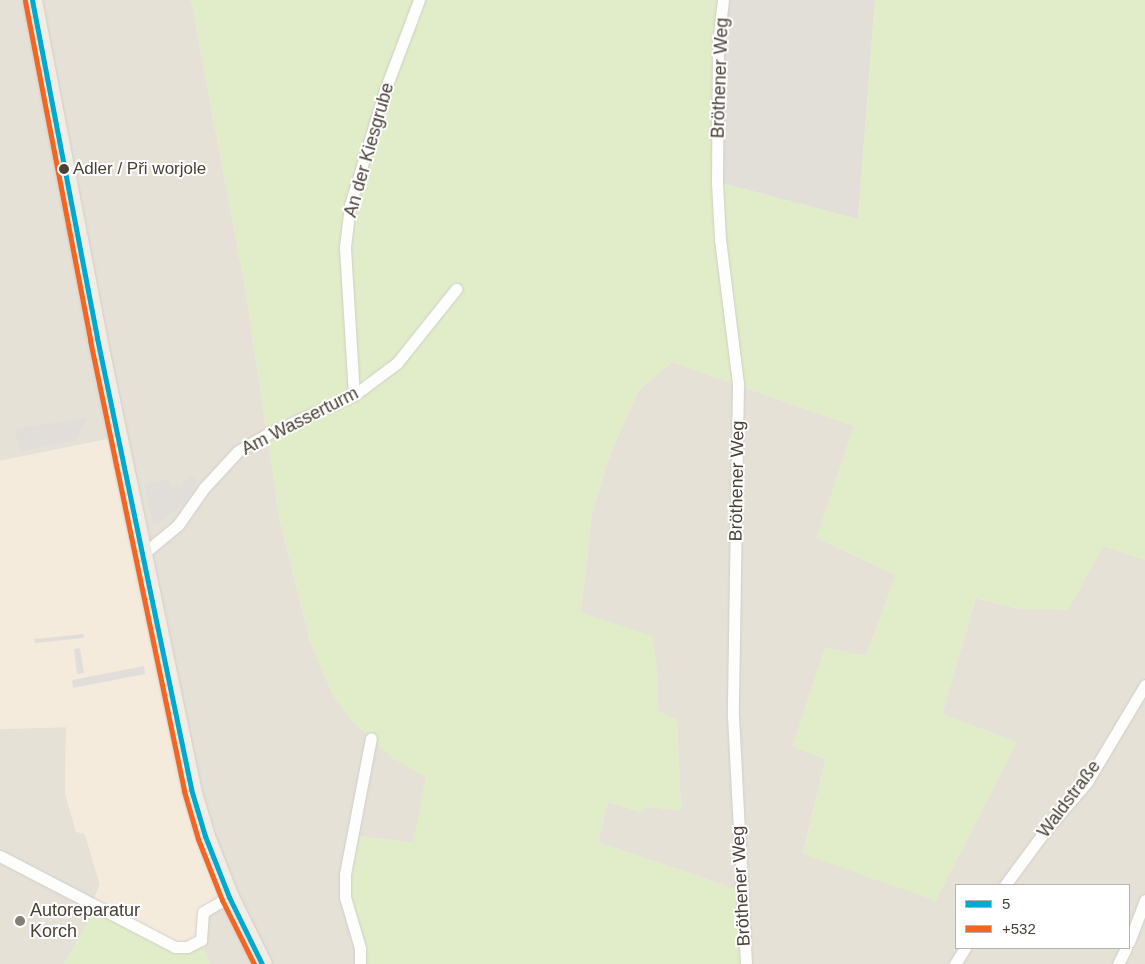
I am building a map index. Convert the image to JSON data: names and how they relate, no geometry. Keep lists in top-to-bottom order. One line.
{"streets":{"street":["Bröthener Weg","An der Kiesgrube","Am Wasserturm","Waldstraße"]},"crossings":[["An der Kiesgrube","Am Wasserturm"]],"places":["Adler / Při worjole","Autoreparatur Korch"],"lines":["transit line 5","transit line +532"],"legend":["5","+532"]}
